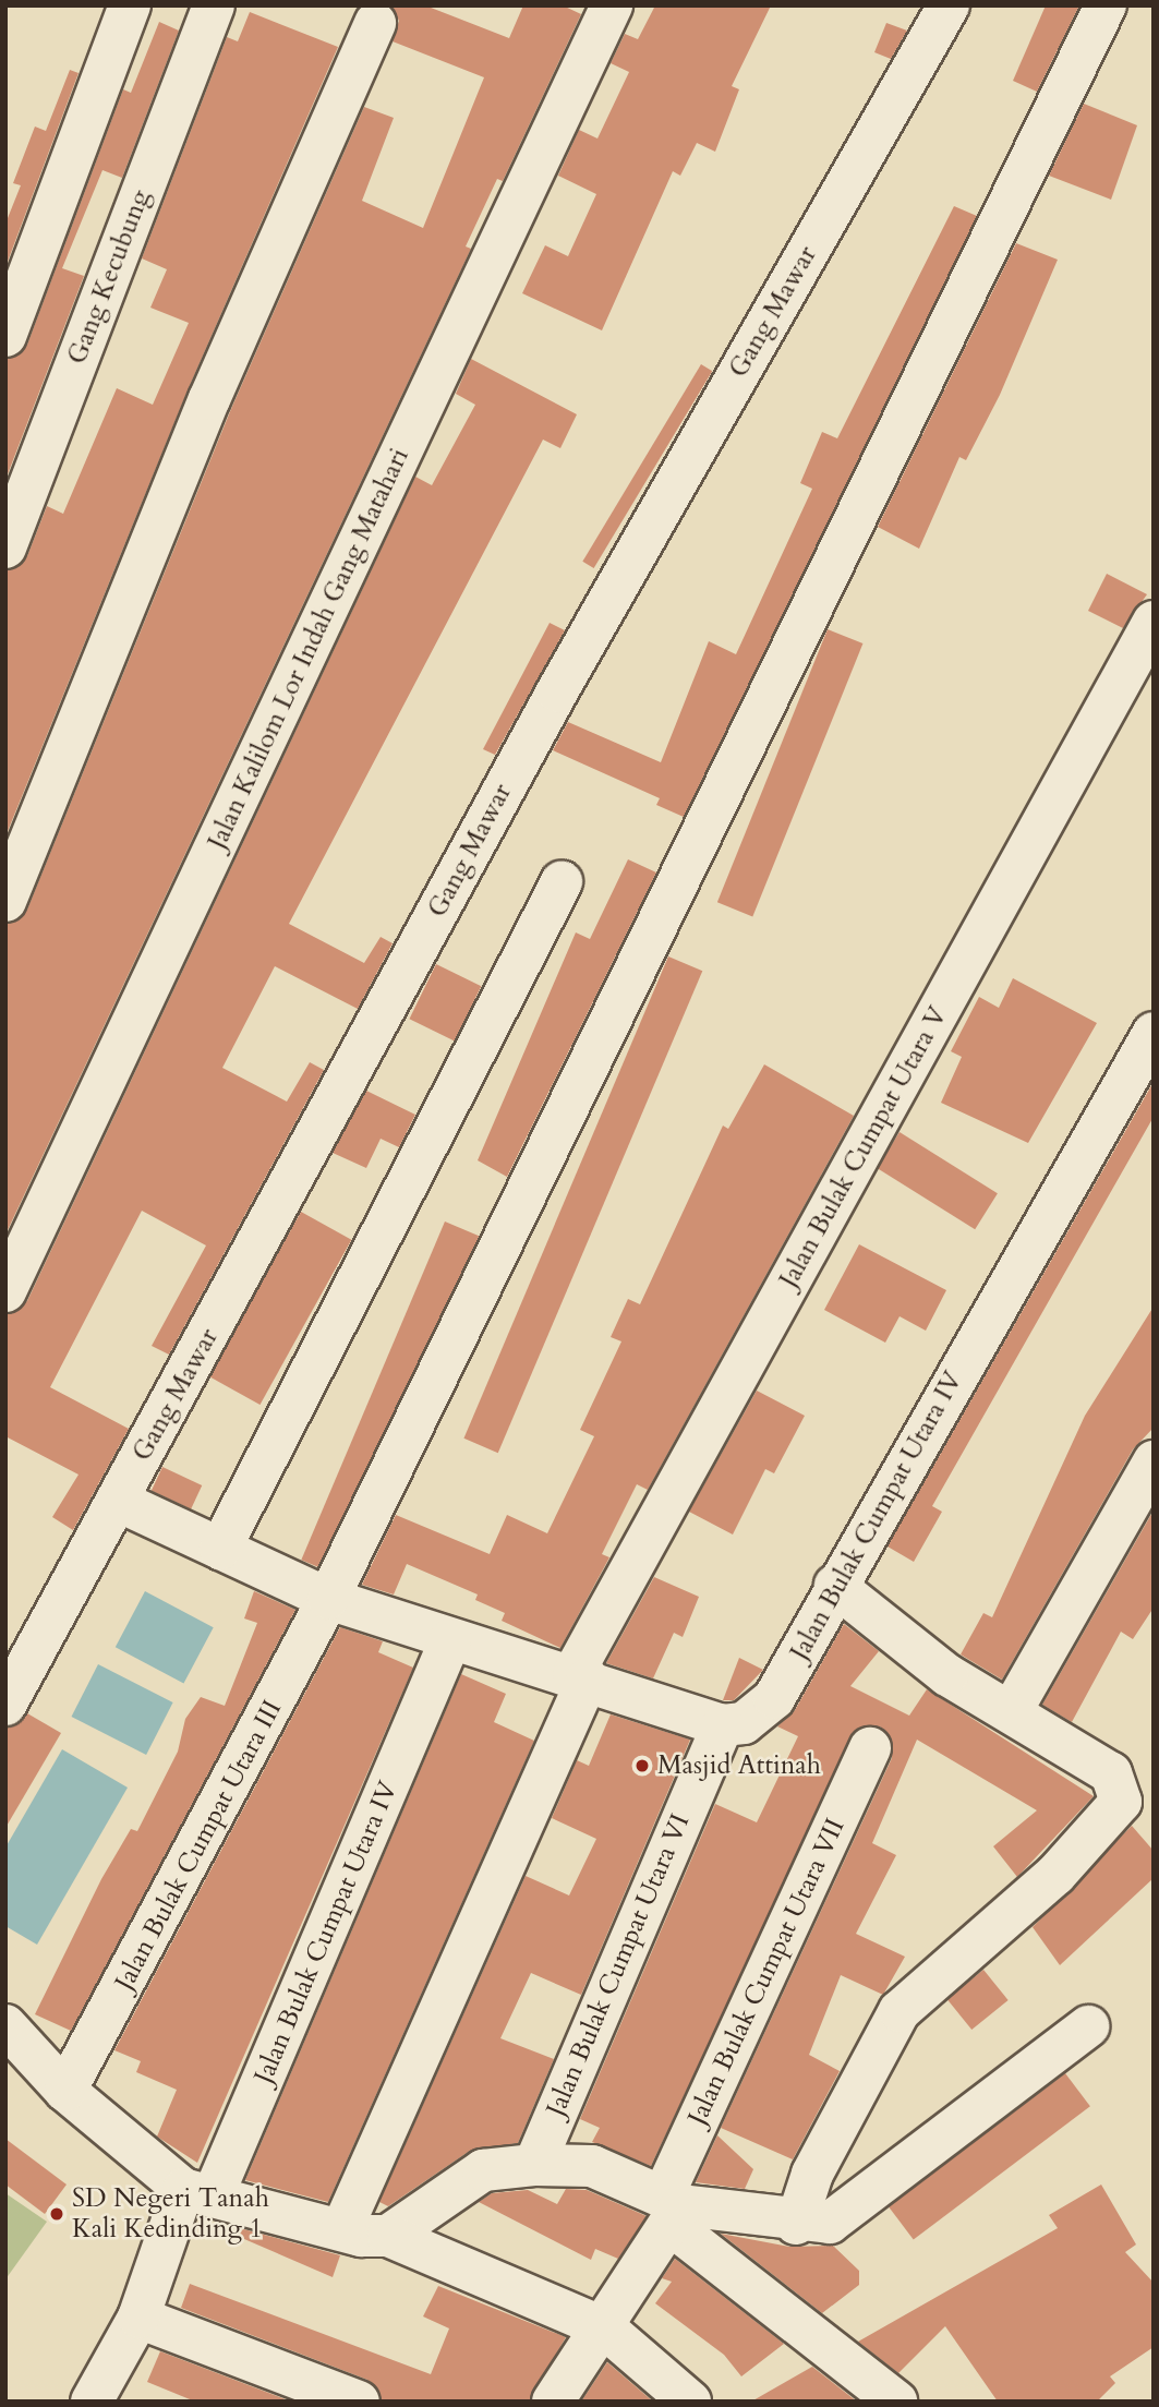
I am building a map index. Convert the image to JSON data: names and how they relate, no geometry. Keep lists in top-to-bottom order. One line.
{"streets":{"street":["Gang Kecubung","Gang Mawar","Jalan Kalilom Lor Indah Gang Matahari","Jalan Bulak Cumpat Utara V","Jalan Bulak Cumpat Utara IV","Jalan Bulak Cumpat Utara III","Jalan Bulak Cumpat Utara VI","Jalan Bulak Cumpat Utara VII"]},"crossings":[["Jalan Bulak Cumpat Utara IV","Jalan Bulak Cumpat Utara VI"]],"places":["Masjid Attinah","SD Negeri Tanah Kali Kedinding 1"]}
